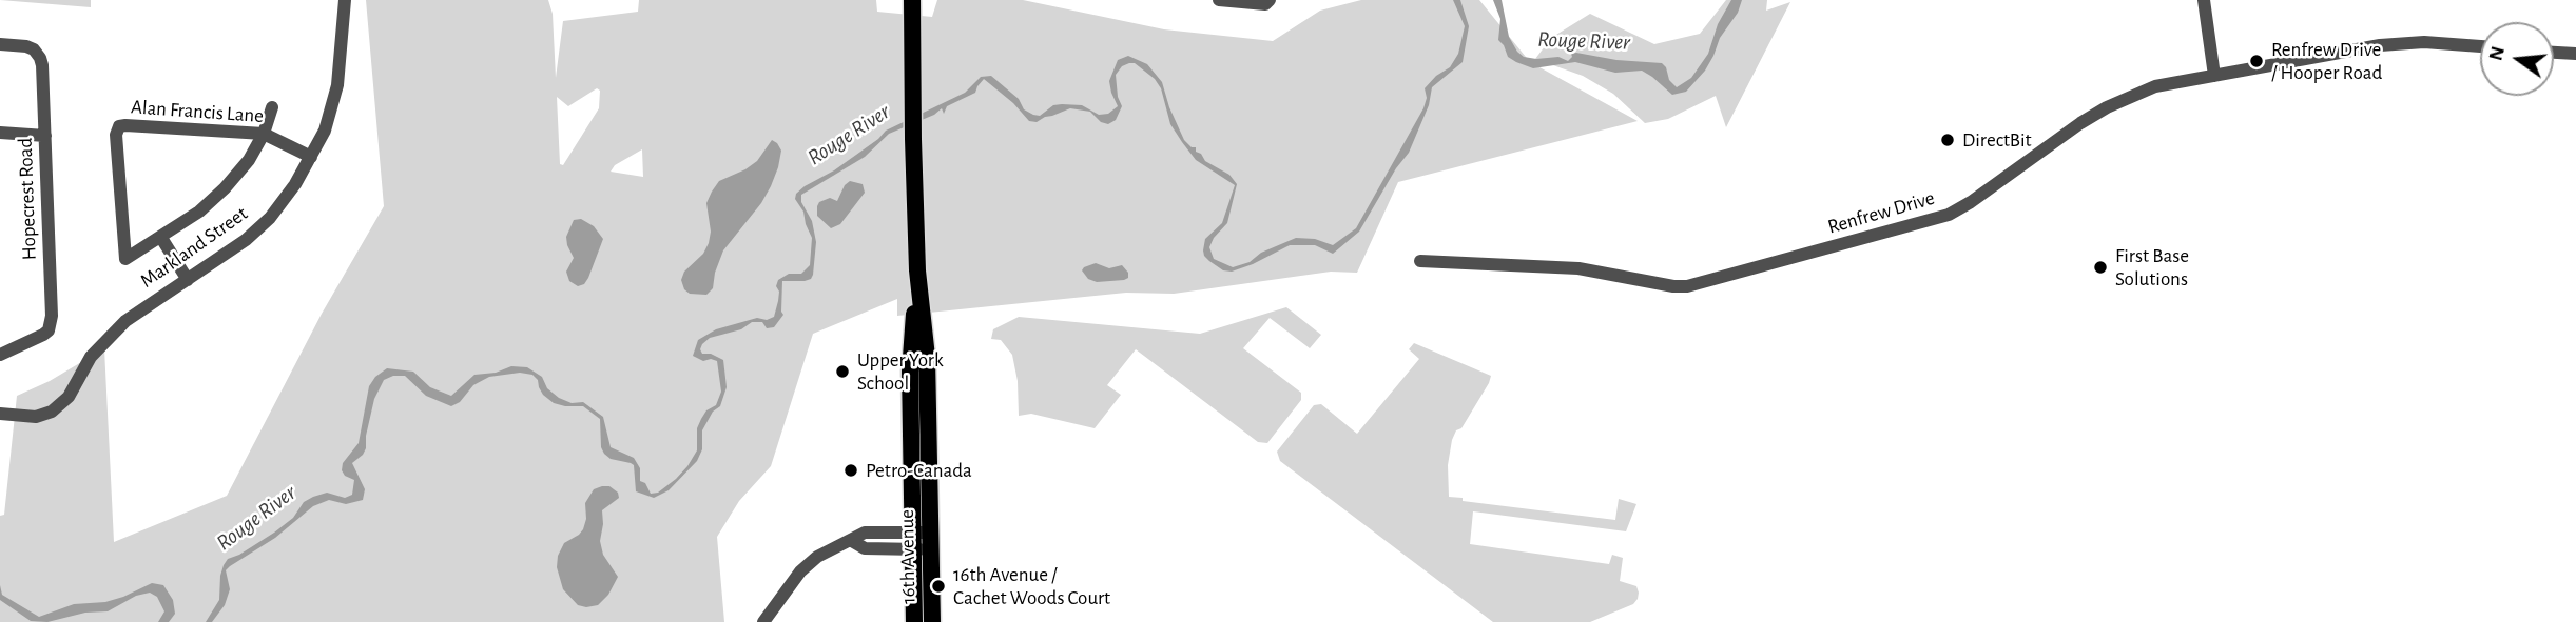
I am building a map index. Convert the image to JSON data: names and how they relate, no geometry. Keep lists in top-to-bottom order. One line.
{"streets":{"main road":["16th Avenue"],"street":["Alan Francis Lane","Hopecrest Road","Renfrew Drive","Markland Street"]},"crossings":[["Alan Francis Lane","Markland Street"]],"water":["Rouge River"],"places":["Renfrew Drive / Hooper Road","DirectBit","First Base Solutions","Upper York School","Petro-Canada","16th Avenue / Cachet Woods Court"],"north":"left"}
